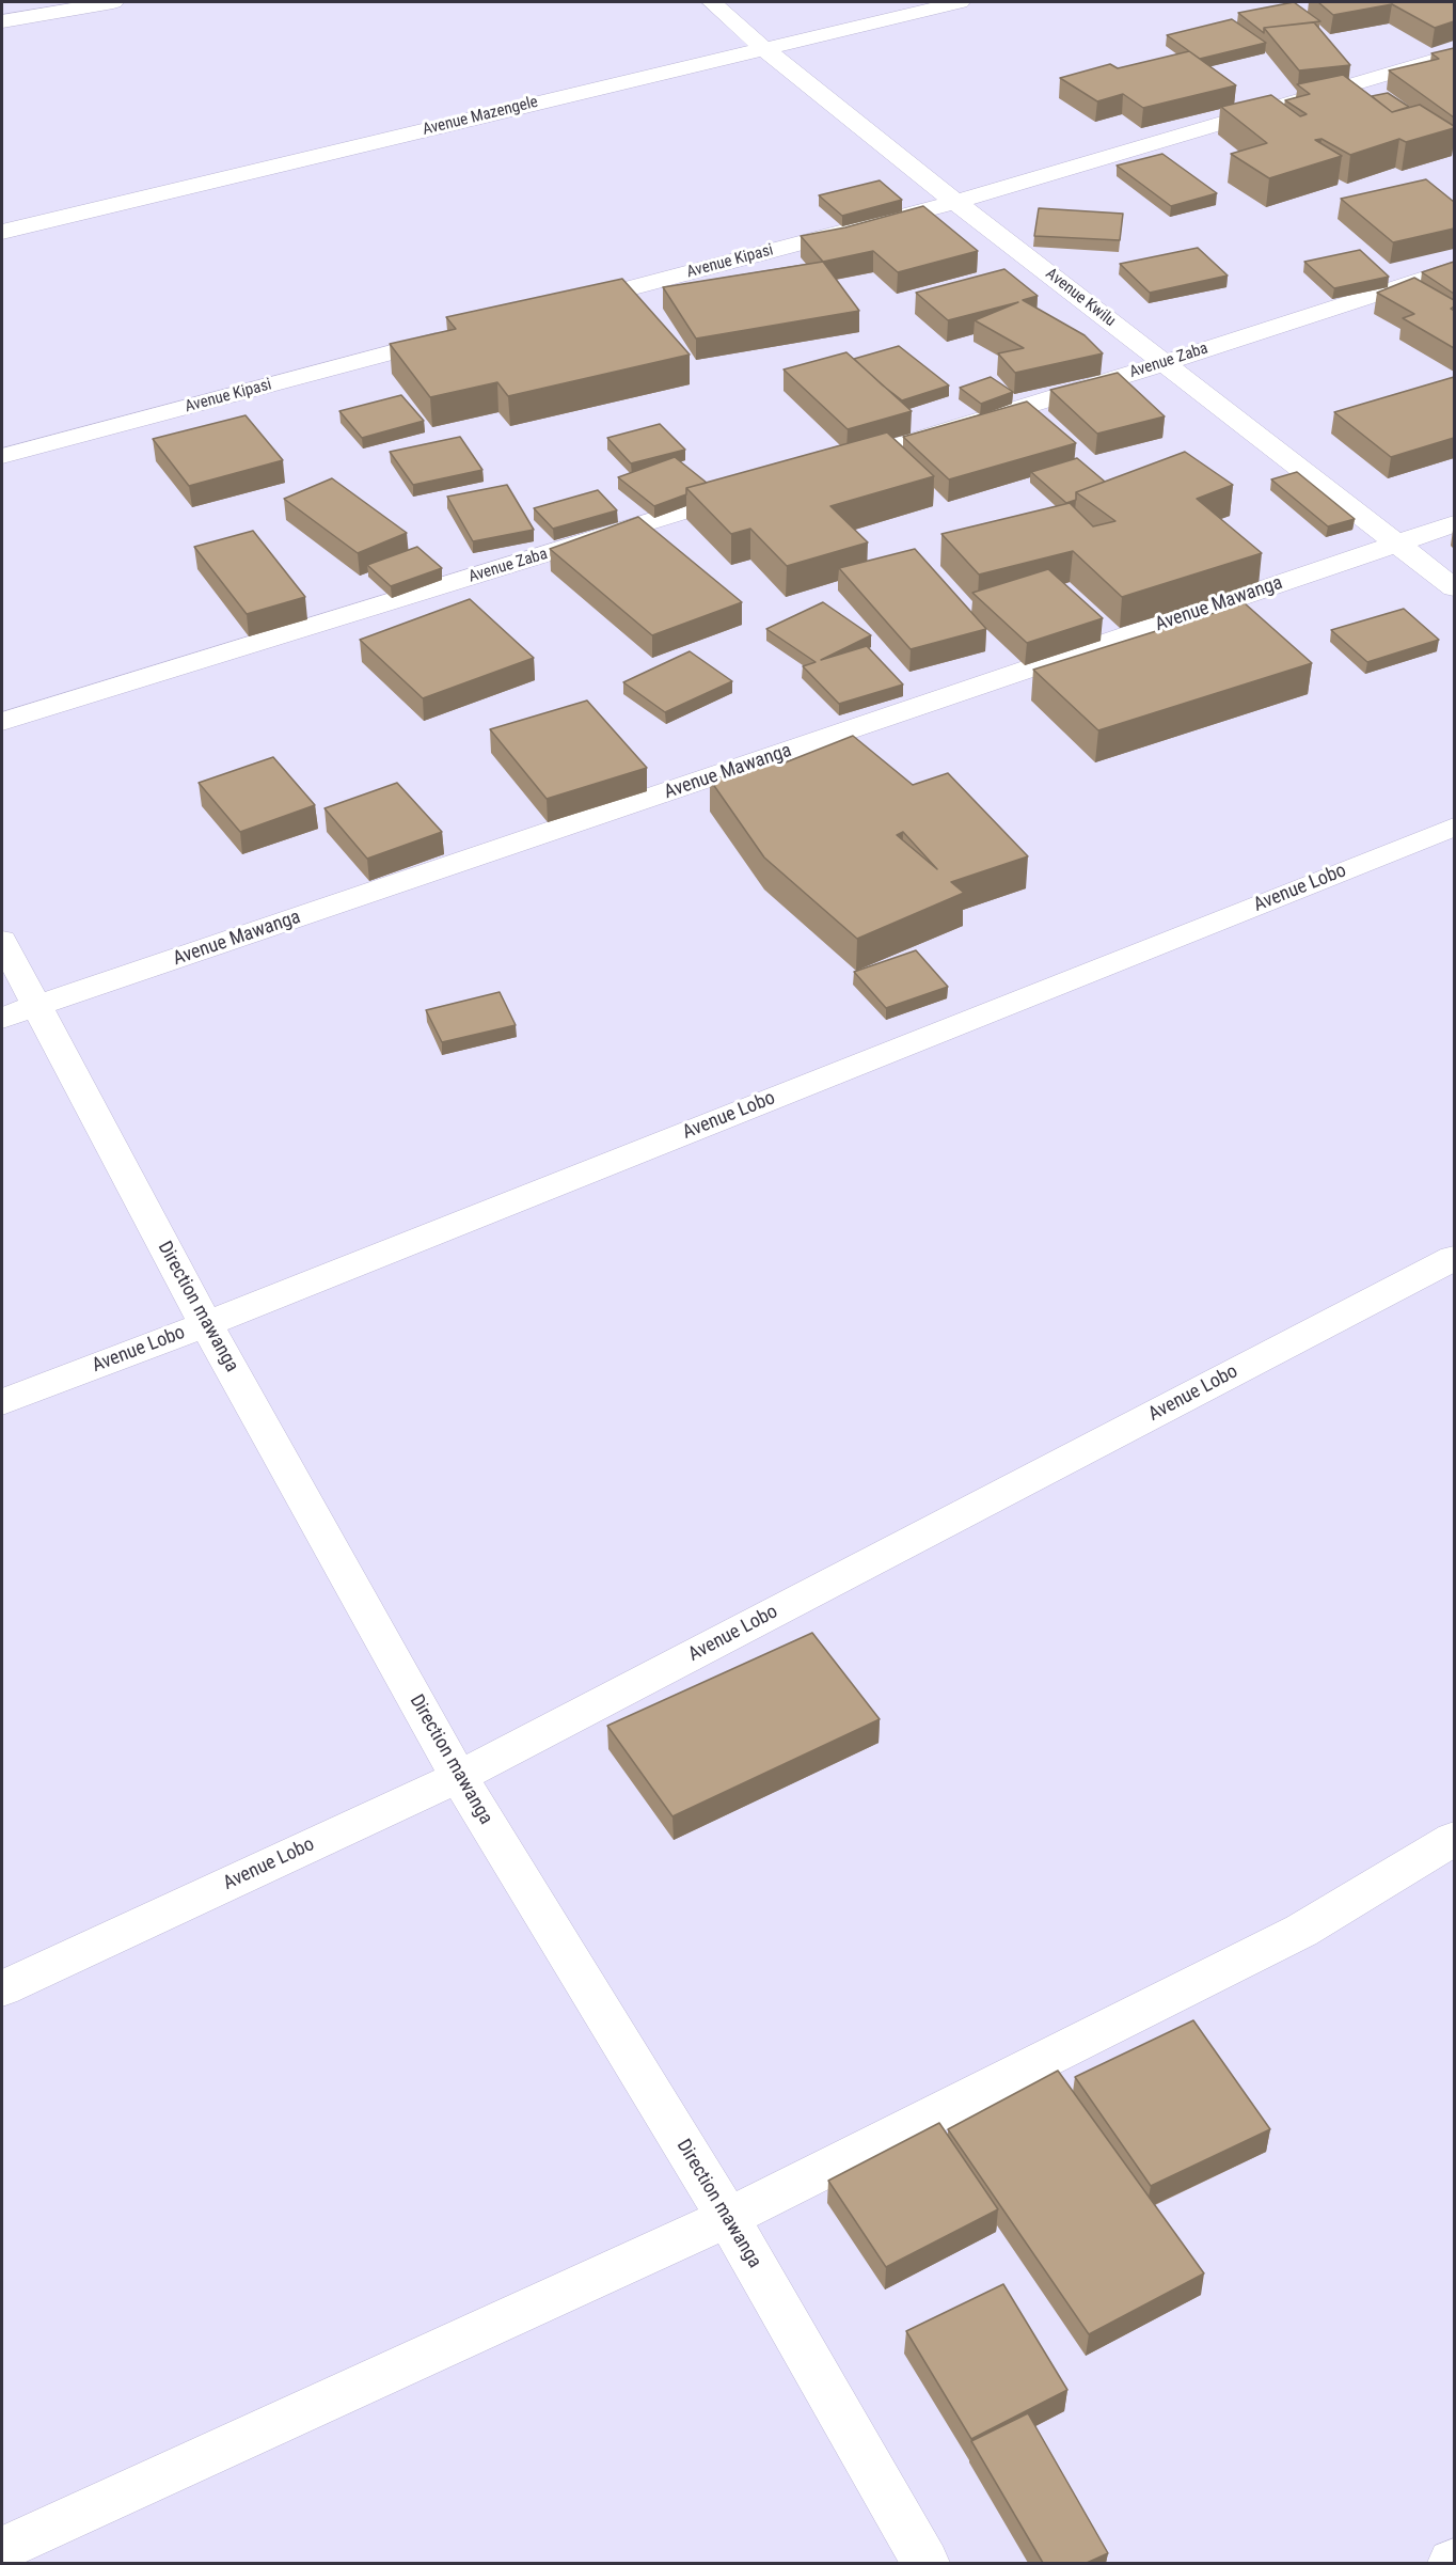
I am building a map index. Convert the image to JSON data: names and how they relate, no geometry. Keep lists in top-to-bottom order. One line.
{"streets":{"street":["Avenue Mazengele","Avenue Kipasi","Avenue Kwilu","Avenue Zaba","Avenue Mawanga","Avenue Lobo","Direction mawanga"]},"crossings":[["Avenue Mazengele","Avenue Kwilu"],["Avenue Kipasi","Avenue Kwilu"],["Avenue Kwilu","Avenue Zaba"],["Avenue Kwilu","Avenue Mawanga"],["Avenue Mawanga","Direction mawanga"],["Avenue Lobo","Direction mawanga"]]}
